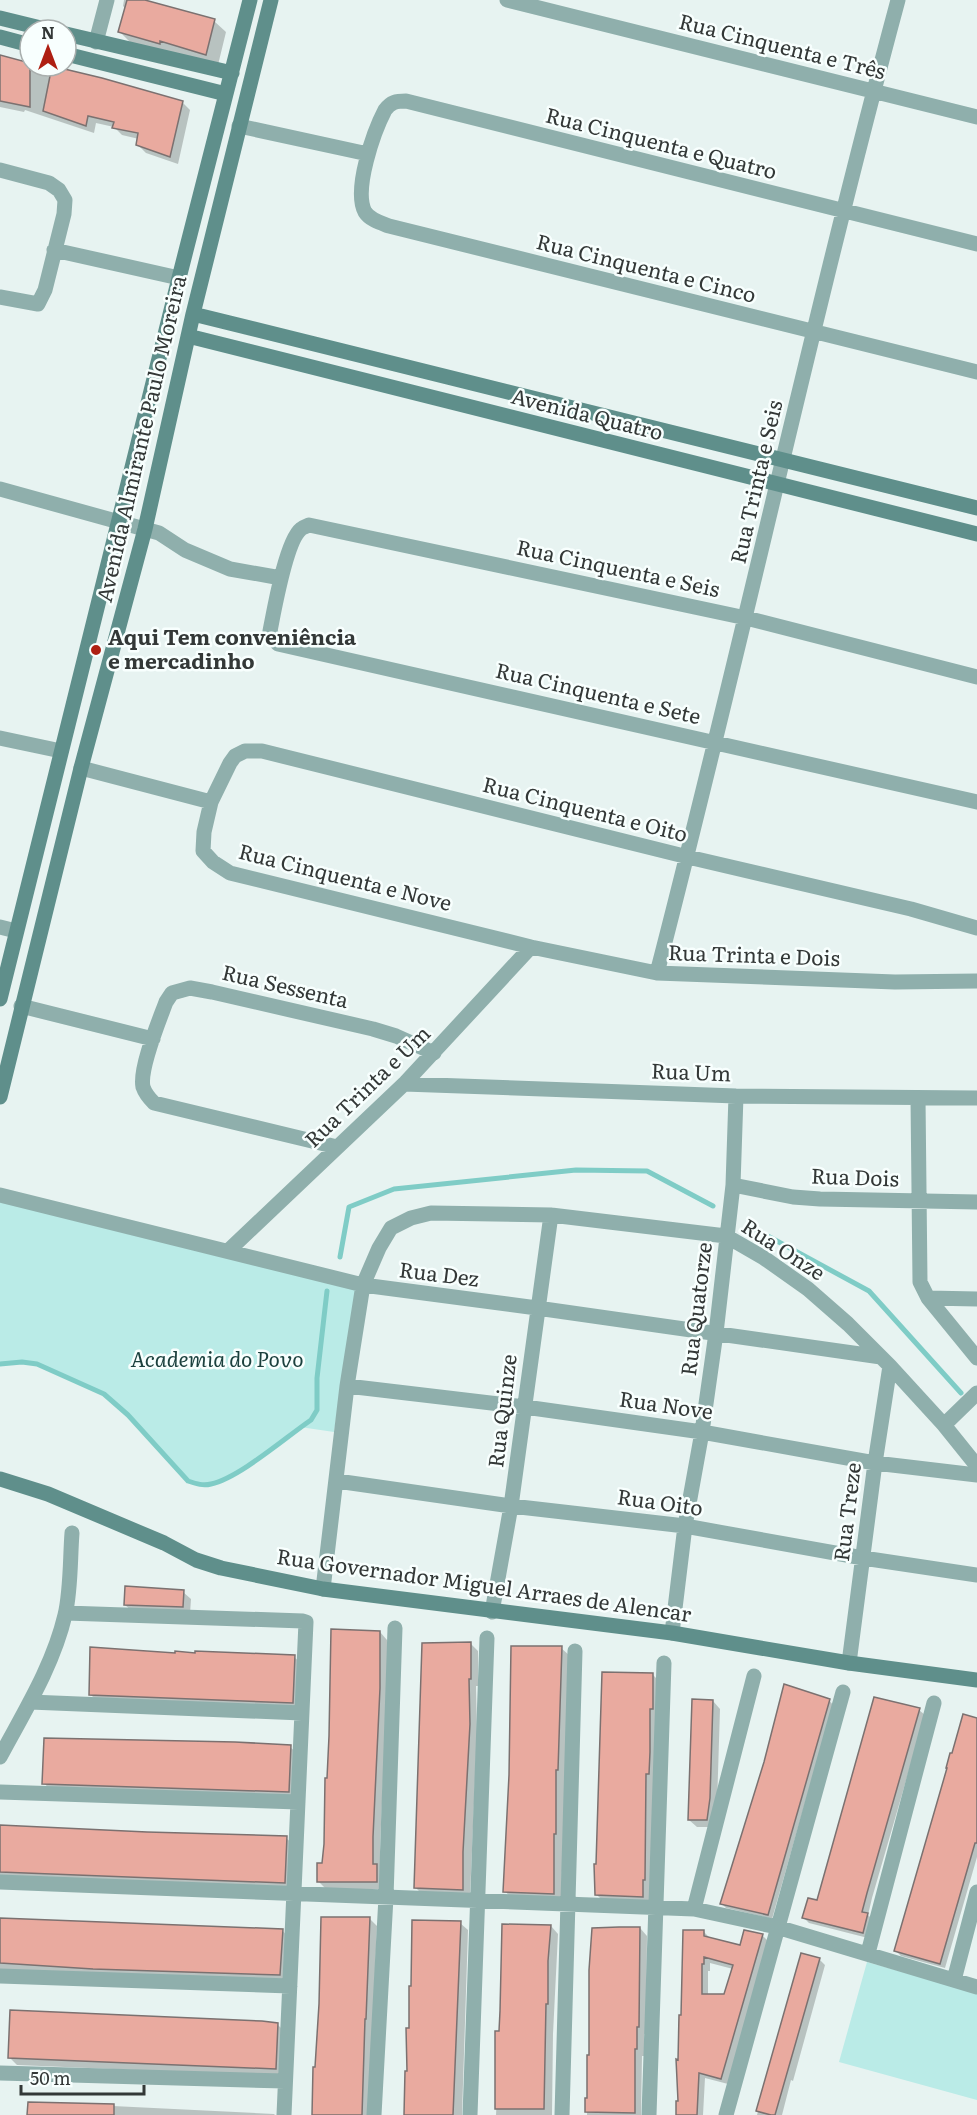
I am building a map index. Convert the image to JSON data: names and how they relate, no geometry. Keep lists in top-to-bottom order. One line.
{"streets":{"street":["Rua Cinquenta e Três","Rua Cinquenta e Quatro","Rua Cinquenta e Cinco","Avenida Quatro","Avenida Almirante Paulo Moreira","Rua Trinta e Seis","Rua Cinquenta e Seis","Rua Cinquenta e Sete","Rua Cinquenta e Oito","Rua Cinquenta e Nove","Rua Trinta e Dois","Rua Sessenta","Rua Um","Rua Trinta e Um","Rua Dois","Rua Onze","Rua Dez","Rua Quatorze","Rua Nove","Rua Quinze","Rua Oito","Rua Treze","Rua Governador Miguel Arraes de Alencar"]},"crossings":[["Rua Cinquenta e Três","Rua Trinta e Seis"],["Rua Cinquenta e Quatro","Rua Cinquenta e Cinco"],["Rua Cinquenta e Quatro","Rua Trinta e Seis"],["Rua Cinquenta e Cinco","Rua Trinta e Seis"],["Avenida Quatro","Avenida Almirante Paulo Moreira"],["Avenida Quatro","Rua Trinta e Seis"],["Rua Trinta e Seis","Rua Cinquenta e Seis"],["Rua Trinta e Seis","Rua Cinquenta e Sete"],["Rua Trinta e Seis","Rua Cinquenta e Oito"],["Rua Trinta e Seis","Rua Trinta e Dois"],["Rua Cinquenta e Seis","Rua Cinquenta e Sete"],["Rua Cinquenta e Oito","Rua Cinquenta e Nove"],["Rua Cinquenta e Nove","Rua Trinta e Dois"],["Rua Cinquenta e Nove","Rua Trinta e Um"],["Rua Trinta e Dois","Rua Trinta e Um"],["Rua Sessenta","Rua Trinta e Um"],["Rua Um","Rua Trinta e Um"],["Rua Um","Rua Quatorze"],["Rua Trinta e Um","Rua Dez"],["Rua Dois","Rua Quatorze"],["Rua Onze","Rua Dez"],["Rua Onze","Rua Quatorze"],["Rua Onze","Rua Quinze"],["Rua Onze","Rua Treze"],["Rua Dez","Rua Quatorze"],["Rua Dez","Rua Quinze"],["Rua Dez","Rua Treze"],["Rua Quatorze","Rua Nove"],["Rua Quatorze","Rua Oito"],["Rua Quatorze","Rua Governador Miguel Arraes de Alencar"],["Rua Nove","Rua Quinze"],["Rua Nove","Rua Treze"],["Rua Quinze","Rua Oito"],["Rua Quinze","Rua Governador Miguel Arraes de Alencar"],["Rua Oito","Rua Treze"],["Rua Treze","Rua Governador Miguel Arraes de Alencar"]],"parks":["Academia do Povo"],"places":["Aqui Tem conveniência e mercadinho"],"scale_bar":"50 m","north":"top"}
